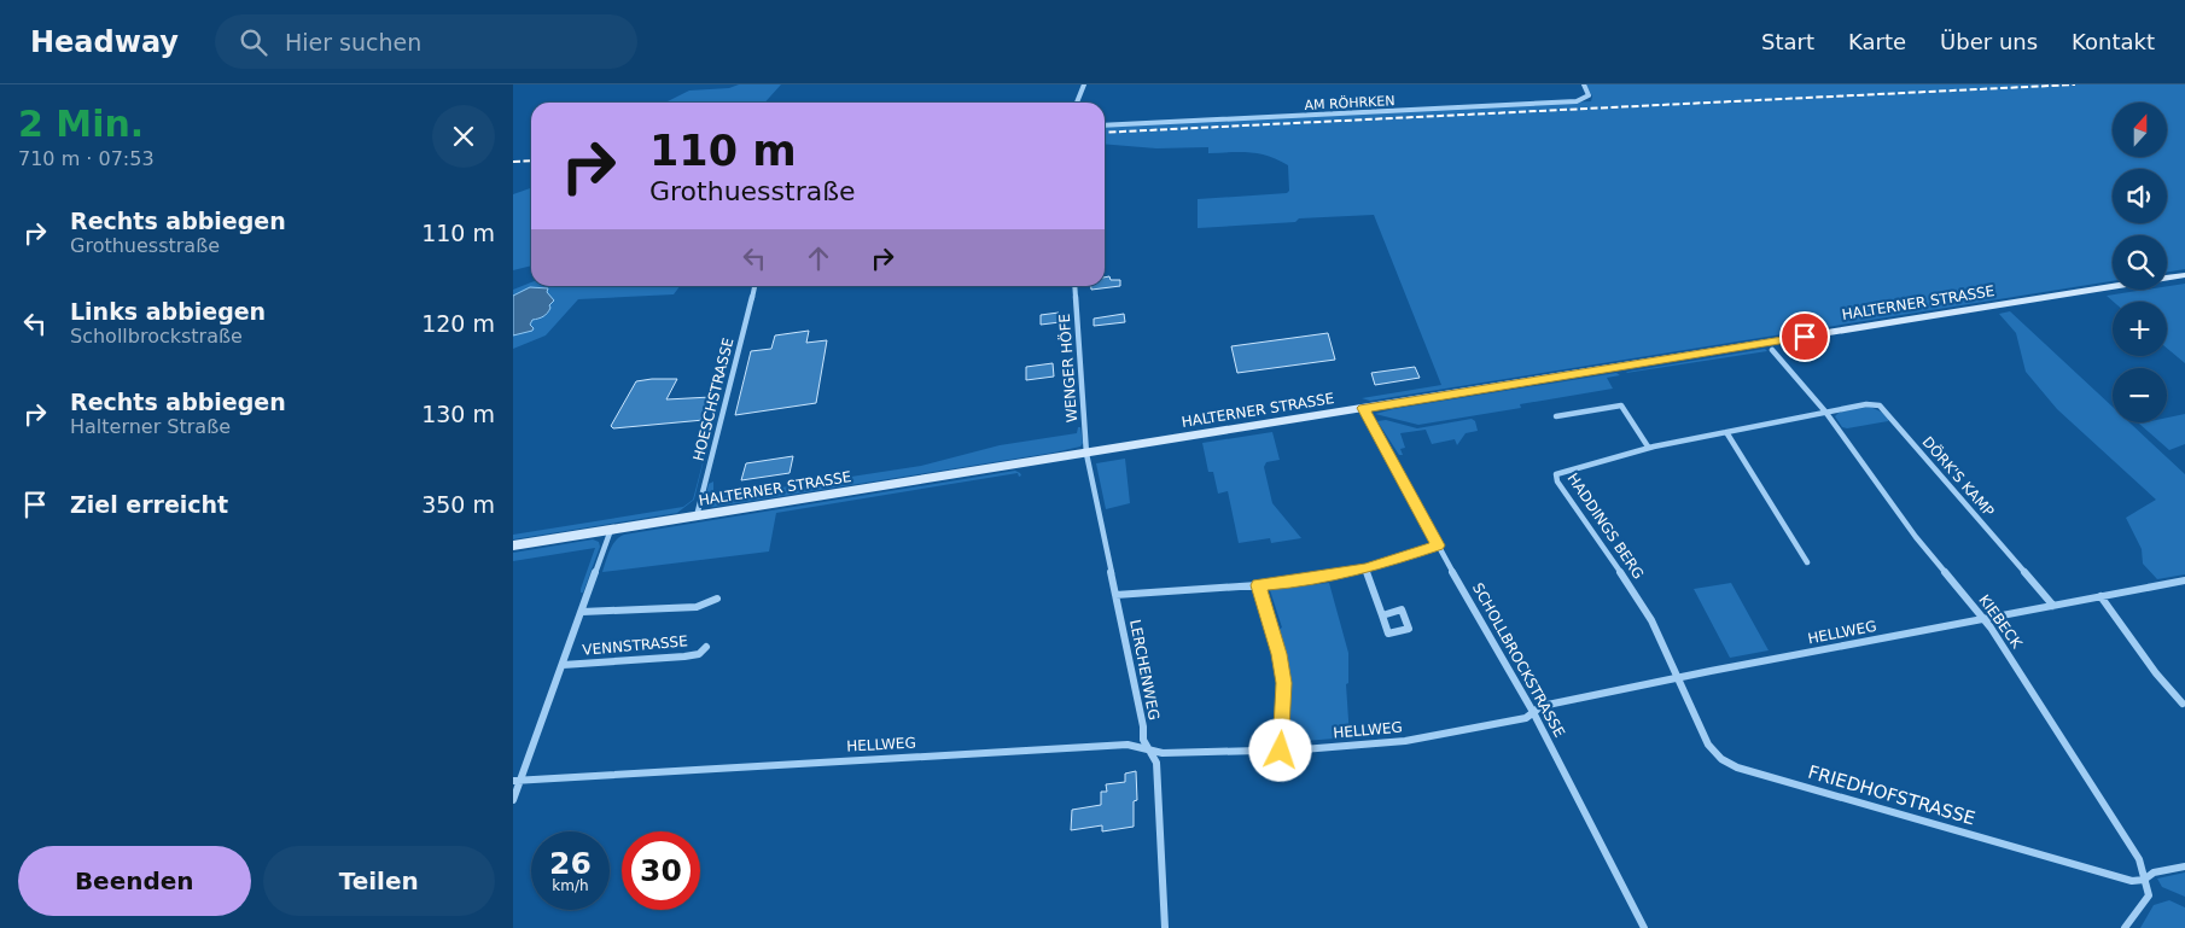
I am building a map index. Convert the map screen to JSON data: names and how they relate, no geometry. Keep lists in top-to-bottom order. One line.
{"streets":{"main road":["HALTERNER STRASSE"],"street":["AM RÖHRKEN","WENGER HÖFE","HOESCHSTRASSE","DÖRK'S KAMP","HADDINGS BERG","KIEBECK","HELLWEG","VENNSTRASSE","SCHOLLBROCKSTRASSE","LERCHENWEG","FRIEDHOFSTRASSE"]},"crossings":[["HALTERNER STRASSE","WENGER HÖFE"],["HALTERNER STRASSE","HOESCHSTRASSE"],["HALTERNER STRASSE","VENNSTRASSE"],["HALTERNER STRASSE","SCHOLLBROCKSTRASSE"],["HALTERNER STRASSE","LERCHENWEG"],["WENGER HÖFE","LERCHENWEG"],["DÖRK'S KAMP","HADDINGS BERG"],["DÖRK'S KAMP","KIEBECK"],["DÖRK'S KAMP","HELLWEG"],["HADDINGS BERG","KIEBECK"],["HADDINGS BERG","HELLWEG"],["HADDINGS BERG","FRIEDHOFSTRASSE"],["KIEBECK","HELLWEG"],["KIEBECK","FRIEDHOFSTRASSE"],["HELLWEG","VENNSTRASSE"],["HELLWEG","SCHOLLBROCKSTRASSE"],["HELLWEG","LERCHENWEG"],["HELLWEG","FRIEDHOFSTRASSE"]],"north":"top","page":{"header":"Headway","search":"Hier suchen","nav":["Start","Karte","Über uns","Kontakt"],"heading":["2 Min.","710 m · 07:53"],"map_buttons":["+","−"],"turn":["110 m","Grothuesstraße"],"list":[{"name":"Rechts abbiegen","note":"Grothuesstraße","value":"110 m"},{"name":"Links abbiegen","note":"Schollbrockstraße","value":"120 m"},{"name":"Rechts abbiegen","note":"Halterner Straße","value":"130 m"},{"name":"Ziel erreicht","value":"350 m"}],"speed":"26 km/h","limit":"30","buttons":["Beenden","Teilen"]}}
